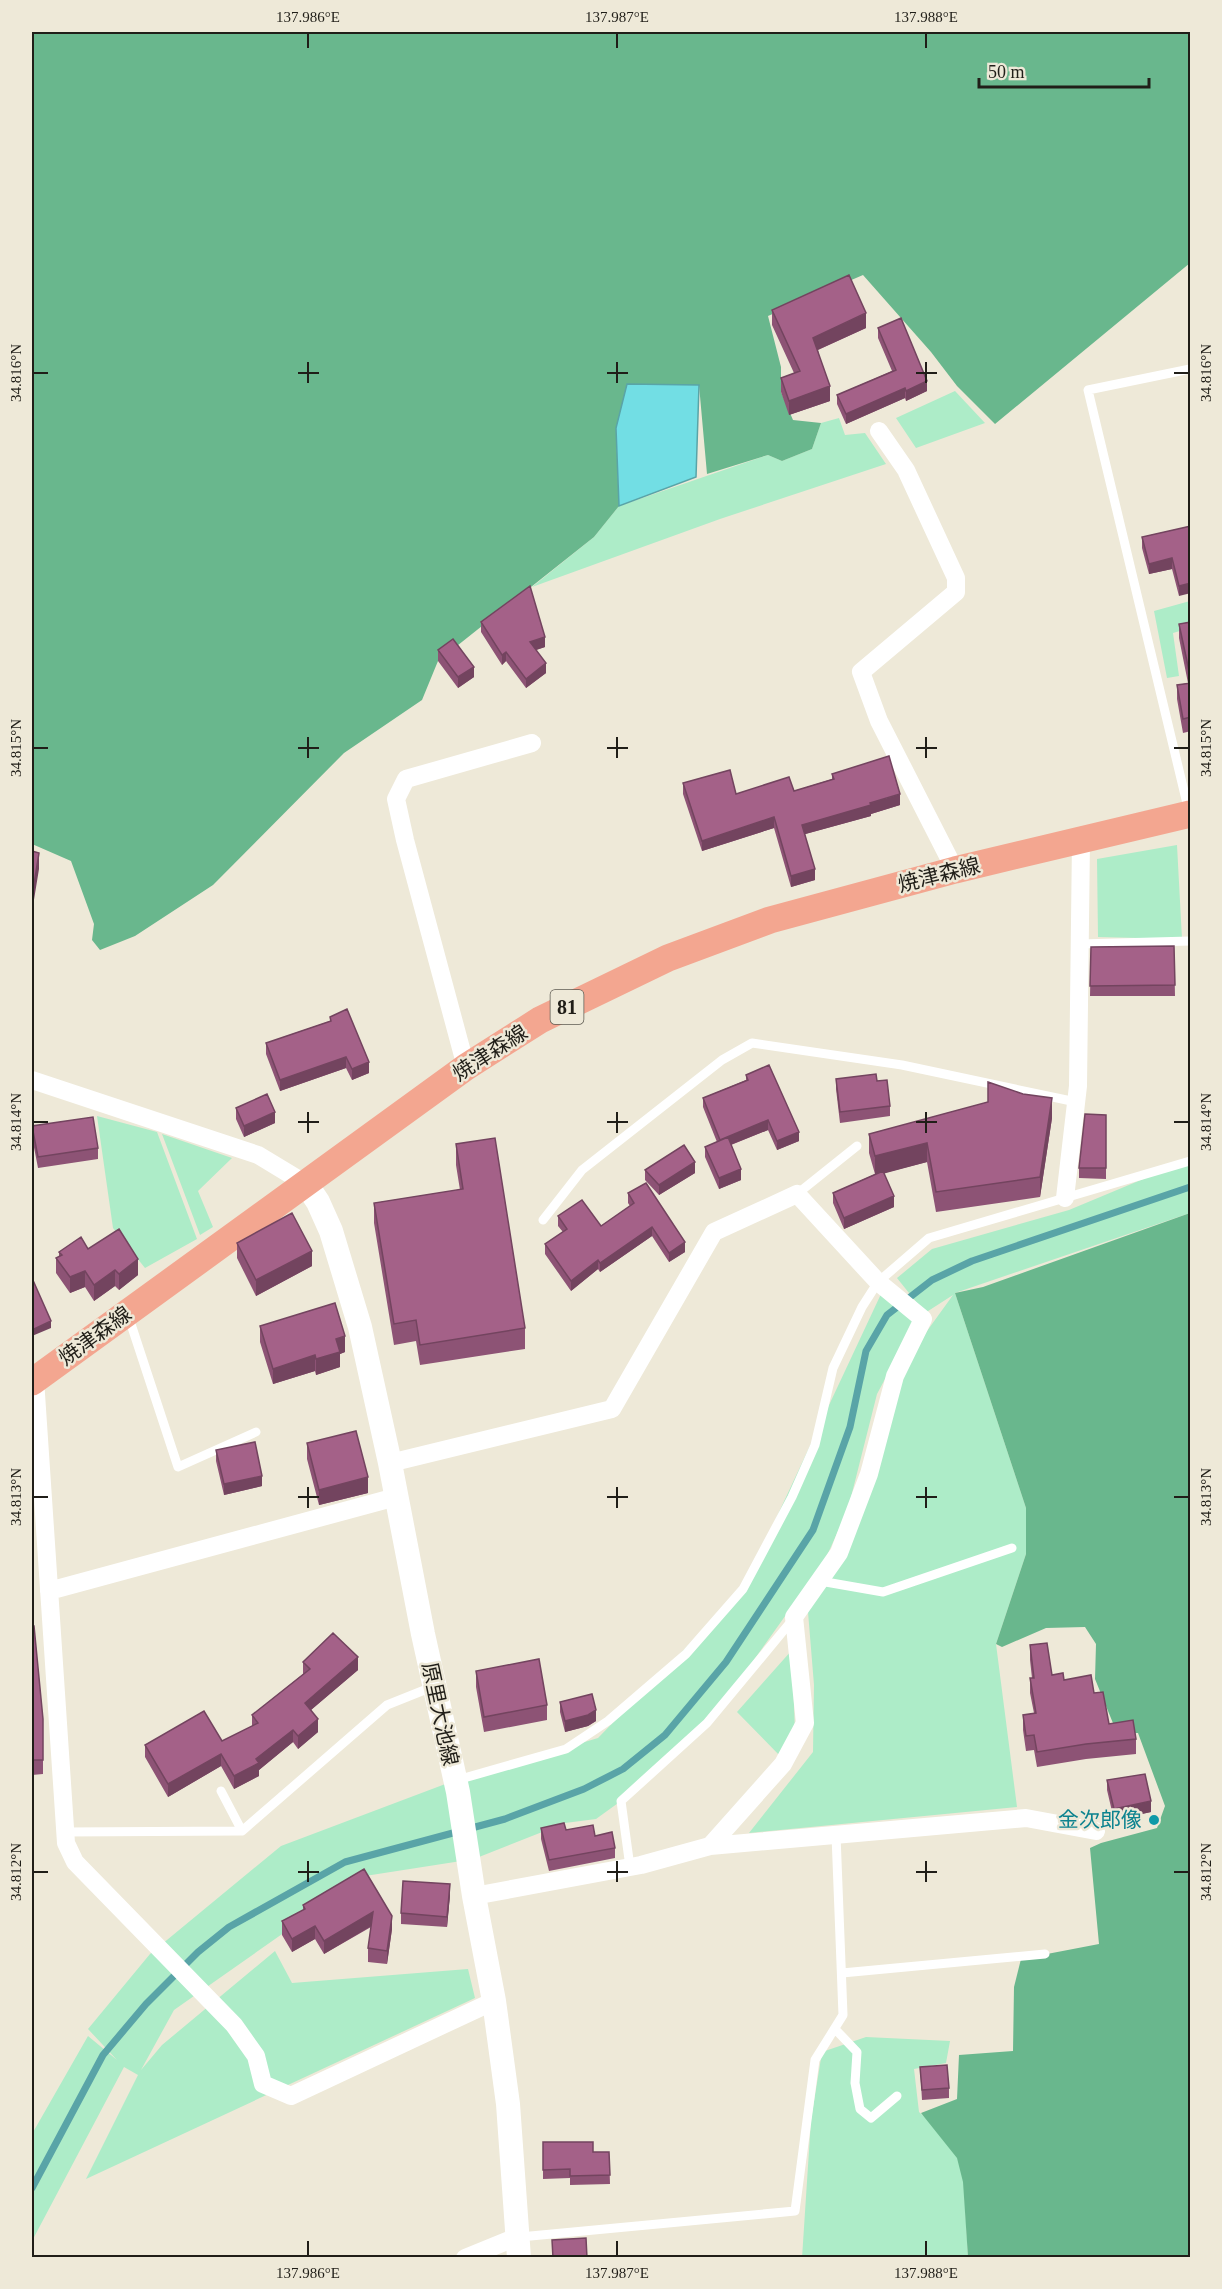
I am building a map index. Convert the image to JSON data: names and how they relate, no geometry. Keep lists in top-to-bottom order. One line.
{"streets":{"main road":["焼津森線","81","原里大池線"]},"crossings":[["焼津森線","原里大池線"]],"places":["金次郎像"],"scale_bar":"50 m","coordinates":["137.986°E","137.987°E","137.988°E","34.816°N","34.815°N","34.814°N","34.813°N","34.812°N"]}
